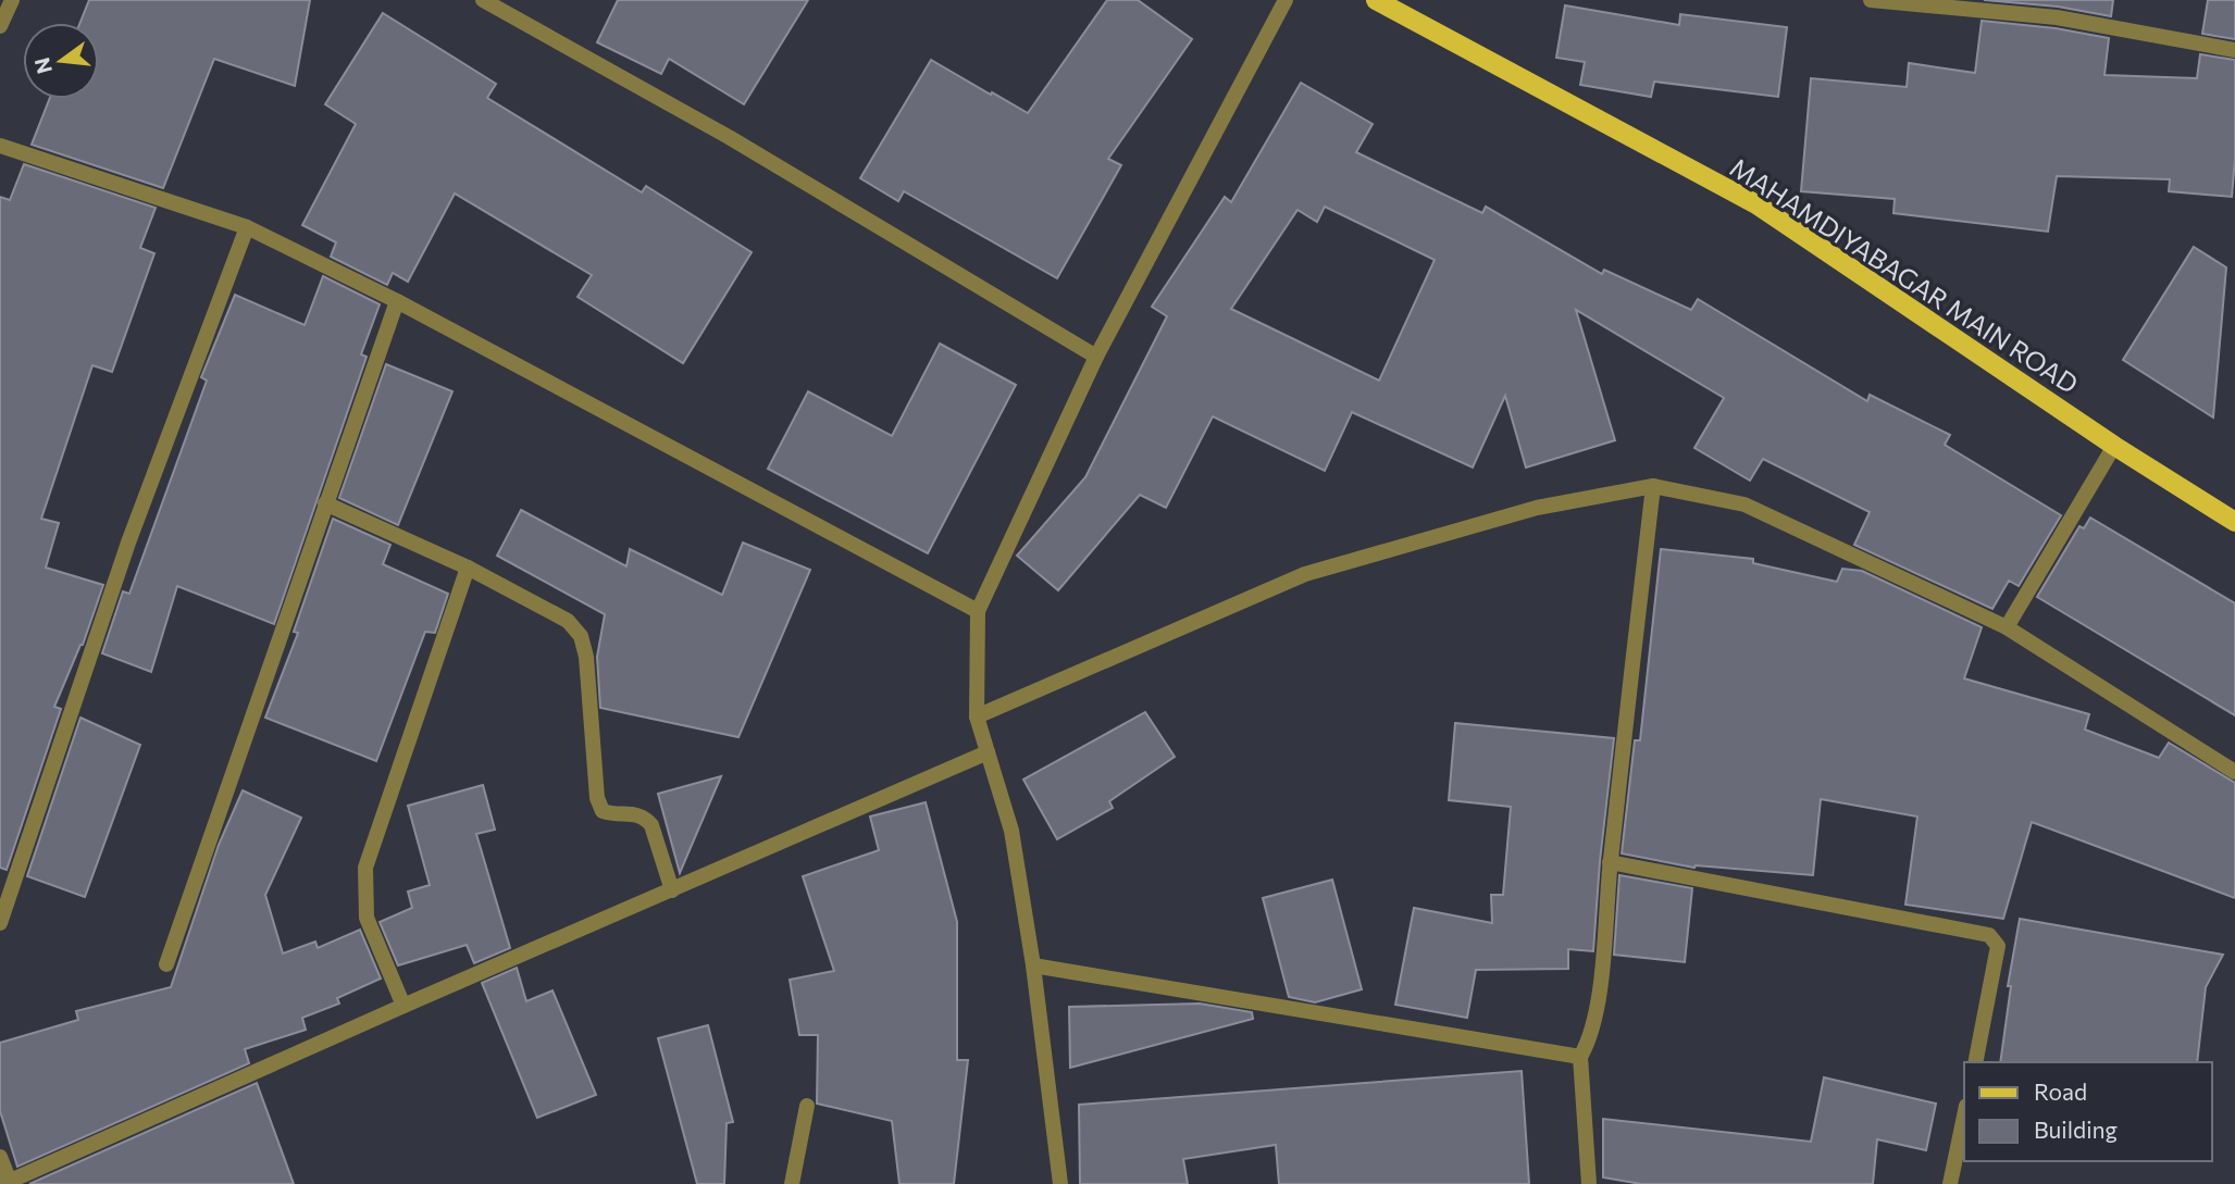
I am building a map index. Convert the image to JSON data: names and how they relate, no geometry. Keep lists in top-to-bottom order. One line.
{"streets":{"main road":["MAHAMDIYABAGAR MAIN ROAD"]},"legend":["Road","Building"],"north":"left"}
